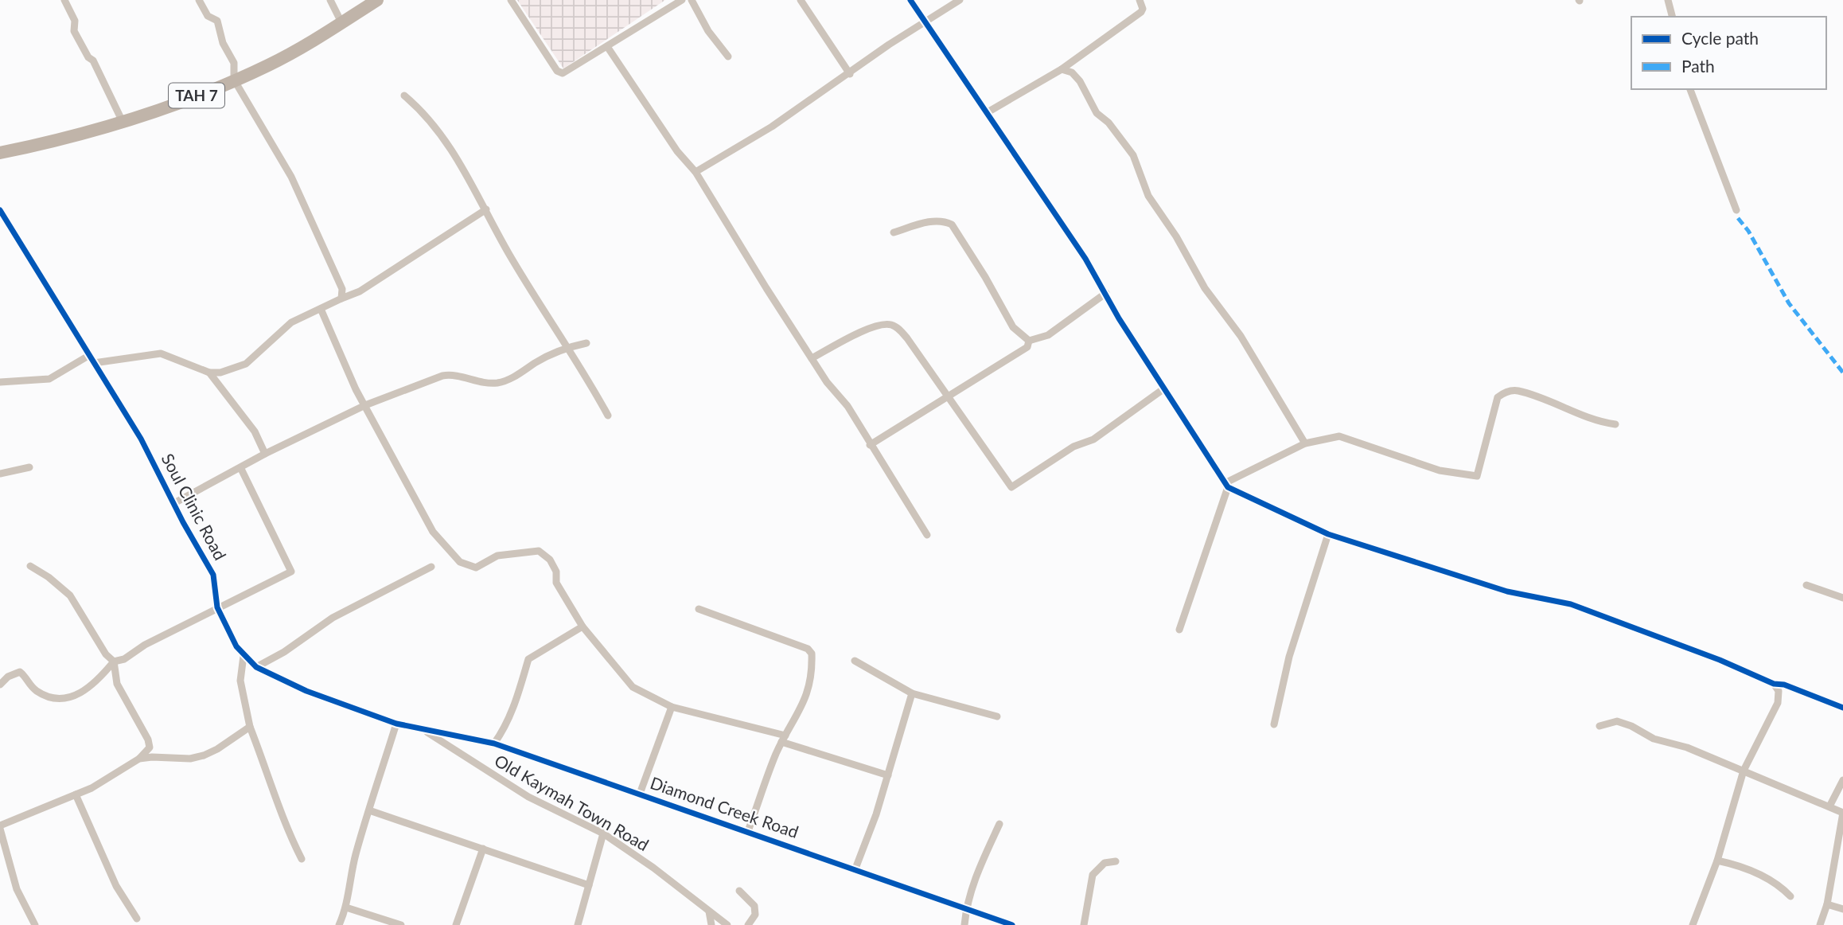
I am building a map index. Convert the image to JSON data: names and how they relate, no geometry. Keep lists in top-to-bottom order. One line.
{"streets":{"highway":["TAH 7"],"street":["Soul Clinic Road","Old Kaymah Town Road","Diamond Creek Road"]},"crossings":[["Soul Clinic Road","Old Kaymah Town Road"],["Soul Clinic Road","Diamond Creek Road"],["Old Kaymah Town Road","Diamond Creek Road"]],"legend":["Cycle path","Path"]}
